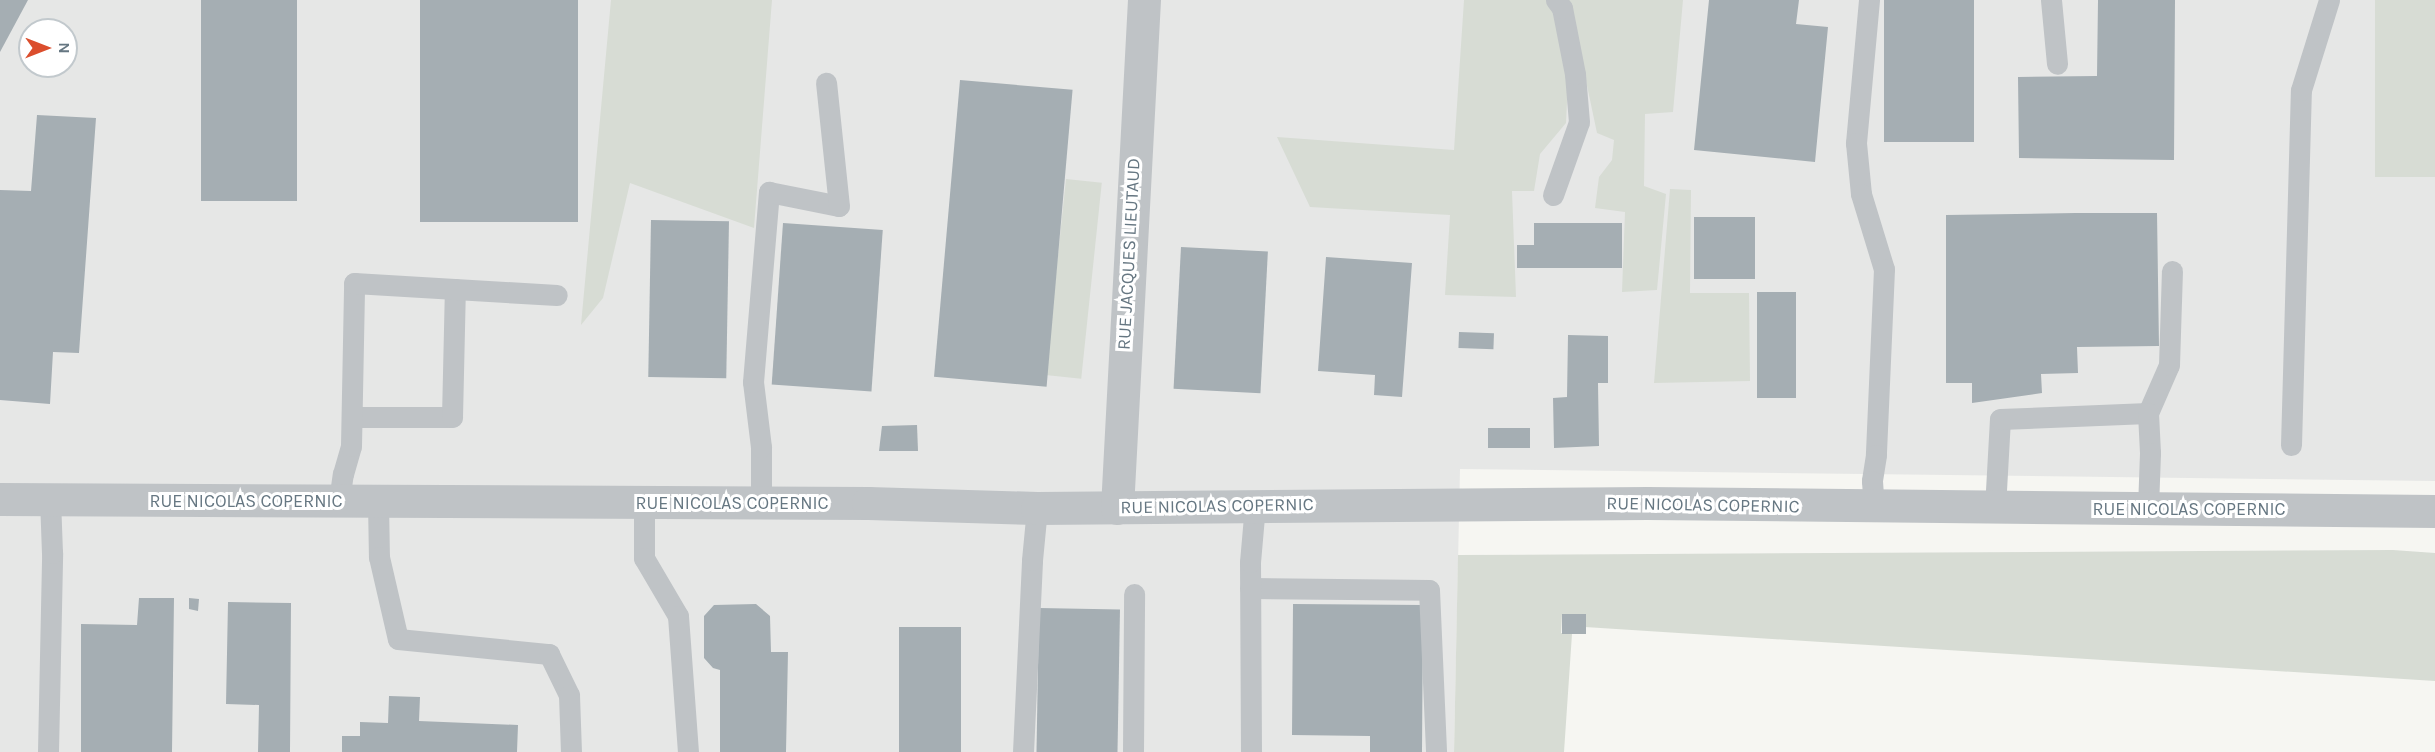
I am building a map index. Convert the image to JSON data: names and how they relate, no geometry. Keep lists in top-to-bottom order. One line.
{"streets":{"street":["RUE JACQUES LIEUTAUD","RUE NICOLAS COPERNIC"]},"crossings":[["RUE JACQUES LIEUTAUD","RUE NICOLAS COPERNIC"]],"north":"right"}
